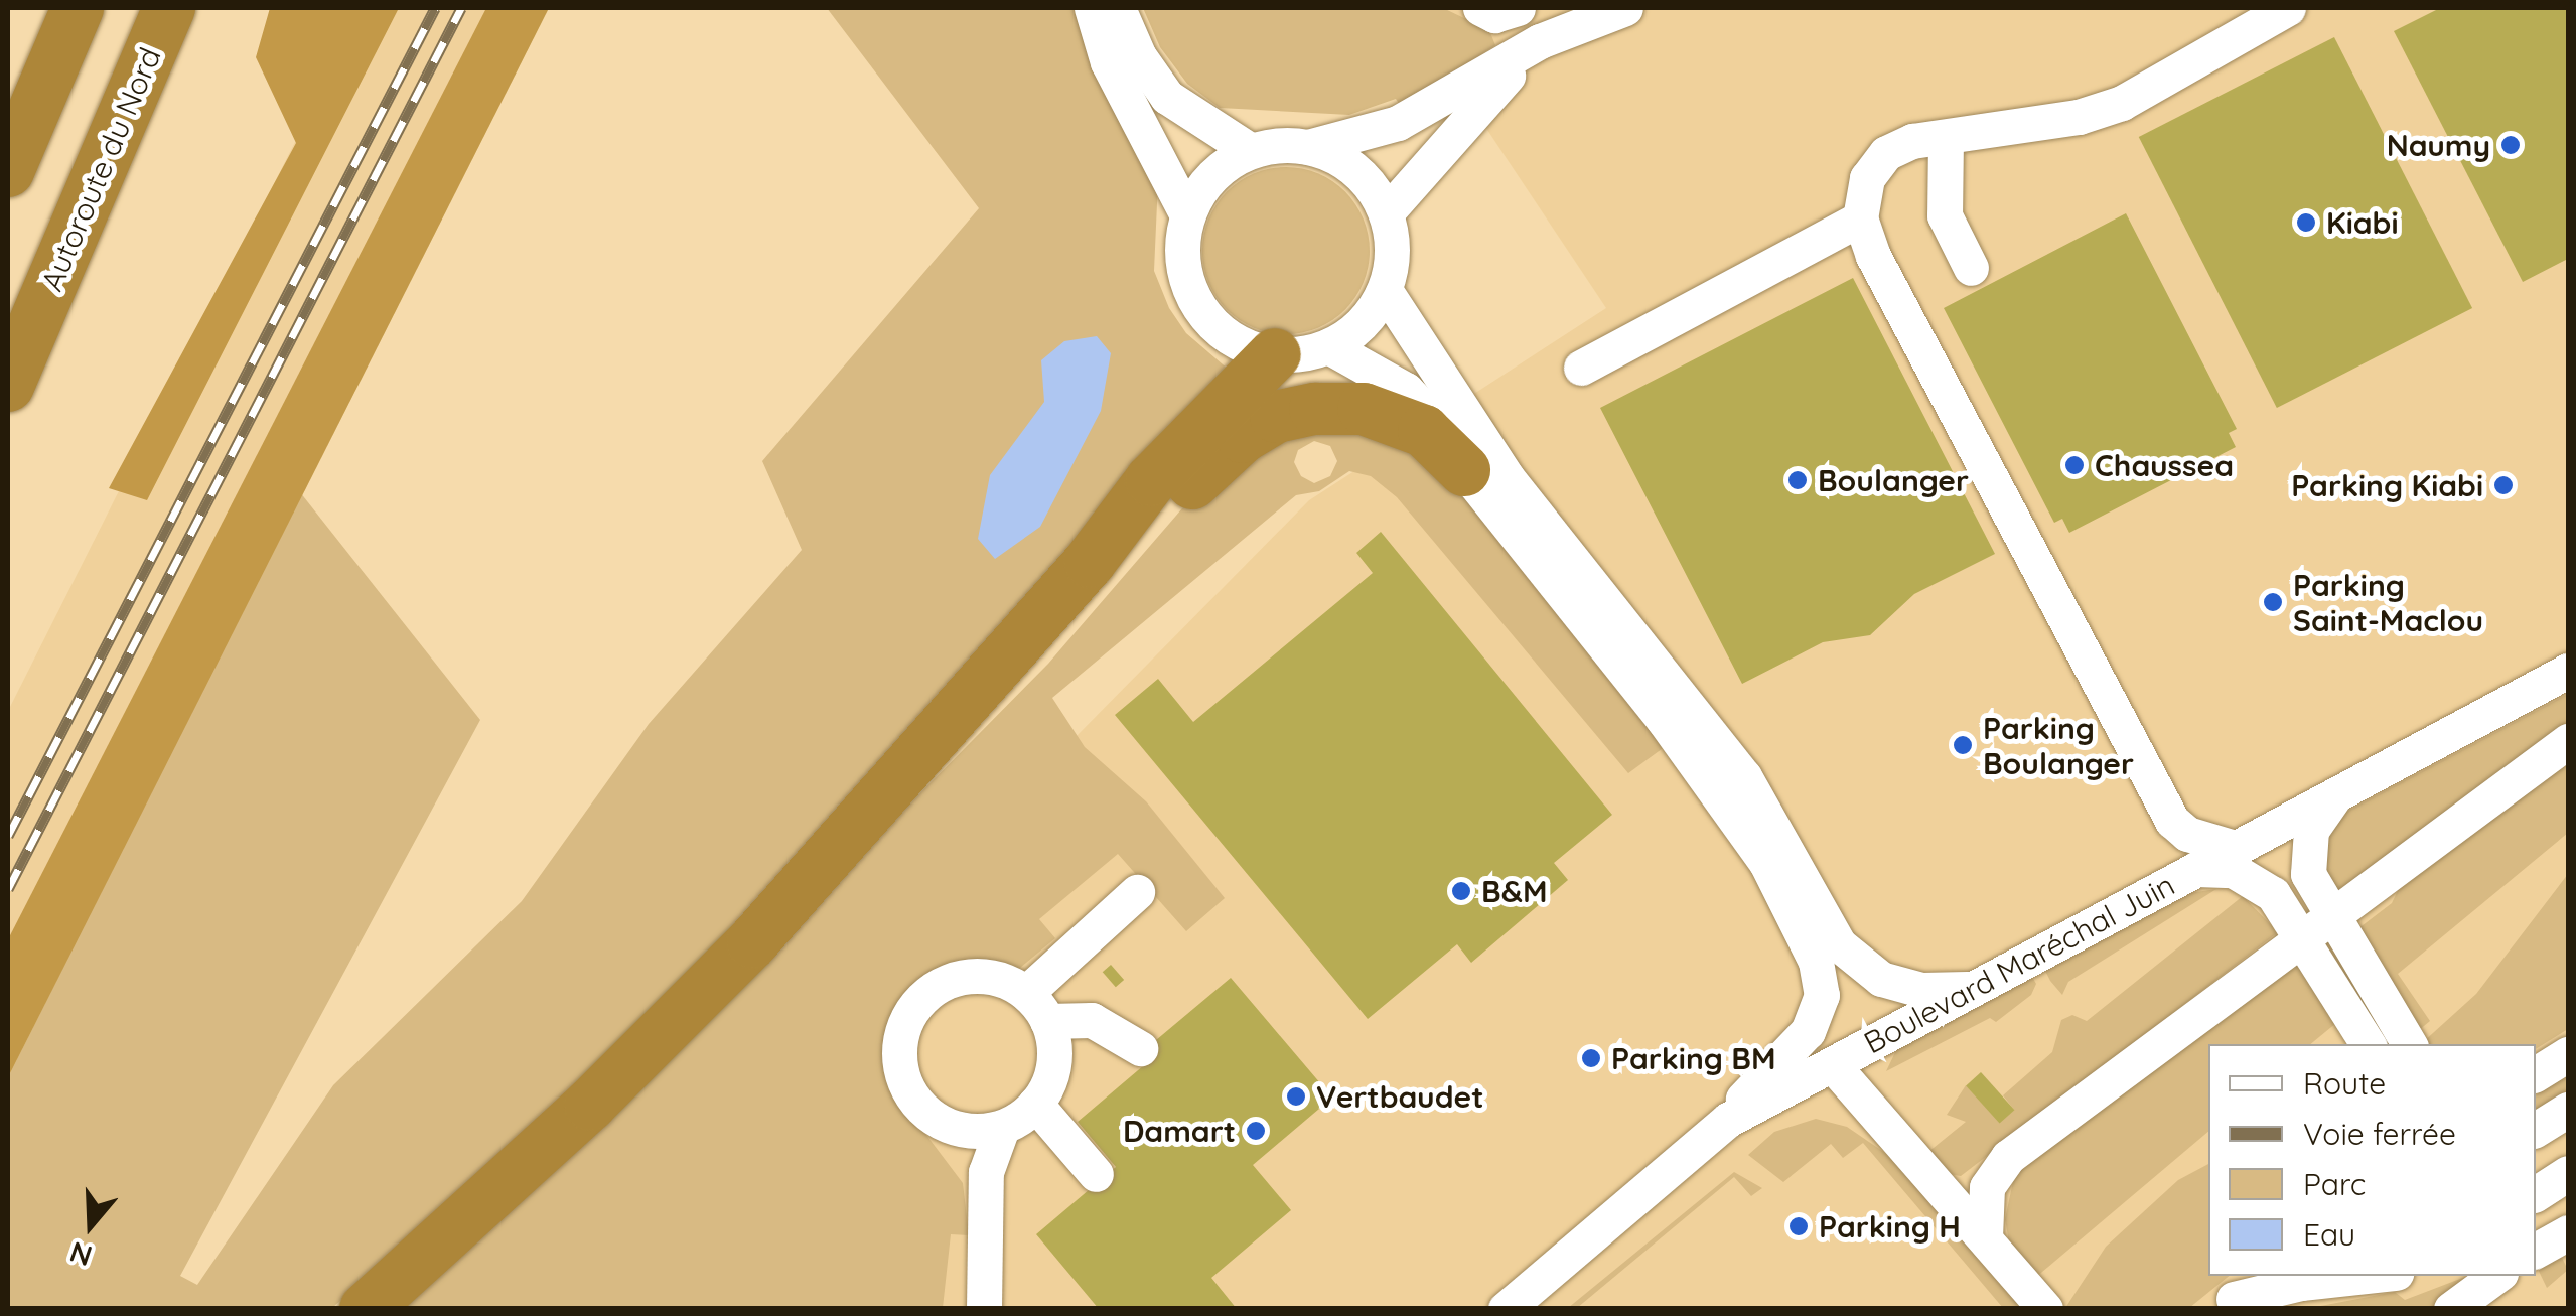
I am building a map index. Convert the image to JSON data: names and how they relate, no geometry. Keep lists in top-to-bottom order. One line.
{"streets":{"highway":["Autoroute du Nord"],"street":["Boulevard Maréchal Juin"]},"places":["Naumy","Kiabi","Chaussea","Boulanger","Parking Kiabi","Parking Saint-Maclou","Parking Boulanger","B&M","Parking BM","Vertbaudet","Damart","Parking H"],"legend":["Route","Voie ferrée","Parc","Eau"],"north":"bottom"}
